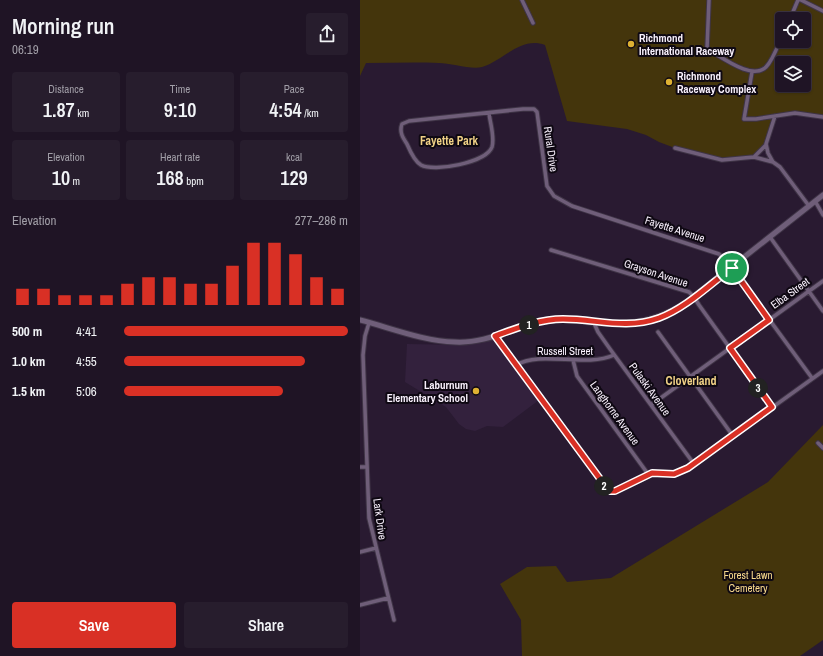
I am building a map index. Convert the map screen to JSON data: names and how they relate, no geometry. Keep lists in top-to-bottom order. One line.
{"streets":{"street":["Rural Drive","Fayette Avenue","Grayson Avenue","Elba Street","Russell Street","Pulaski Avenue","Langhorne Avenue","Lark Drive"]},"crossings":[["Rural Drive","Fayette Avenue"],["Fayette Avenue","Elba Street"],["Grayson Avenue","Elba Street"],["Elba Street","Pulaski Avenue"],["Russell Street","Pulaski Avenue"],["Russell Street","Langhorne Avenue"]],"districts":["Fayette Park","Cloverland"],"parks":["Forest Lawn Cemetery"],"places":["Richmond International Raceway","Richmond Raceway Complex","Laburnum Elementary School"],"page":{"heading":["Morning run","06:19"],"stats":[["Distance","1.87 km"],["Time","9:10"],["Pace","4:54 /km"],["Elevation","10 m"],["Heart rate","168 bpm"],["kcal","129"]],"chart":["Elevation","277–286 m"],"pins":["1","3","2"],"list":[{"name":"500 m","note":"4:41"},{"name":"1.0 km","note":"4:55"},{"name":"1.5 km","note":"5:06"}],"buttons":["Save","Share"]}}
